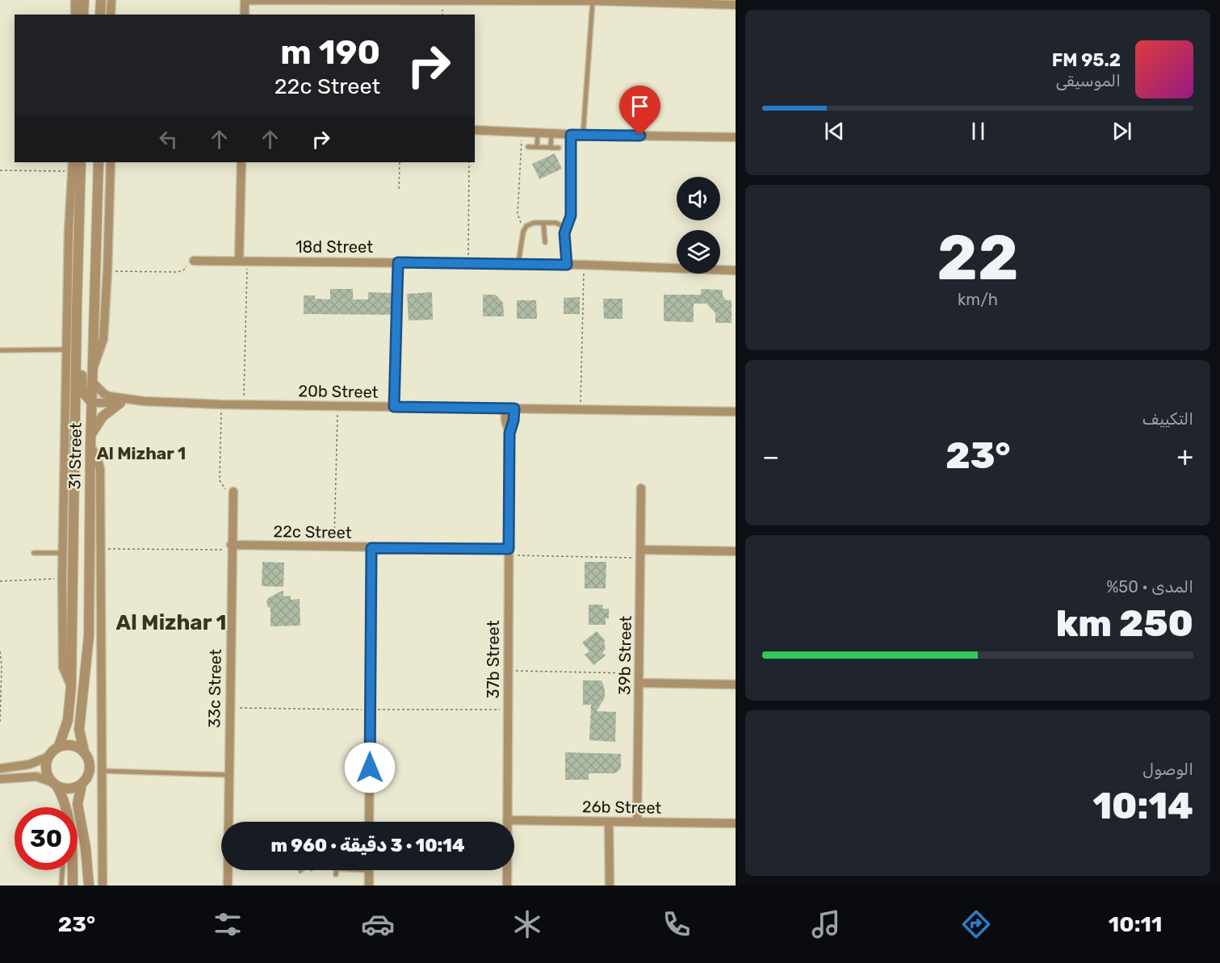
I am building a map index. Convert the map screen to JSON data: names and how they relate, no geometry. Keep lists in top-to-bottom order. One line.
{"streets":{"street":["18d Street","20b Street","31 Street","22c Street","39b Street","37b Street","33c Street","26b Street"]},"crossings":[["20b Street","31 Street"],["20b Street","37b Street"],["22c Street","37b Street"],["22c Street","33c Street"],["39b Street","26b Street"],["37b Street","26b Street"]],"districts":["Al Mizhar 1","Al Mizhar 1"],"page":{"turn":["190 m","22c Street"],"song":["95.2 FM","الموسيقى"],"tile":[["22","km/h"],"التكييف",["المدى · 50%","250 km"],["الوصول","10:14"]],"heat":["−","23°","+"],"limit":"30","trip":"10:14 · 3 دقيقة · 960 m","tabs":["10:11","23°"]}}
